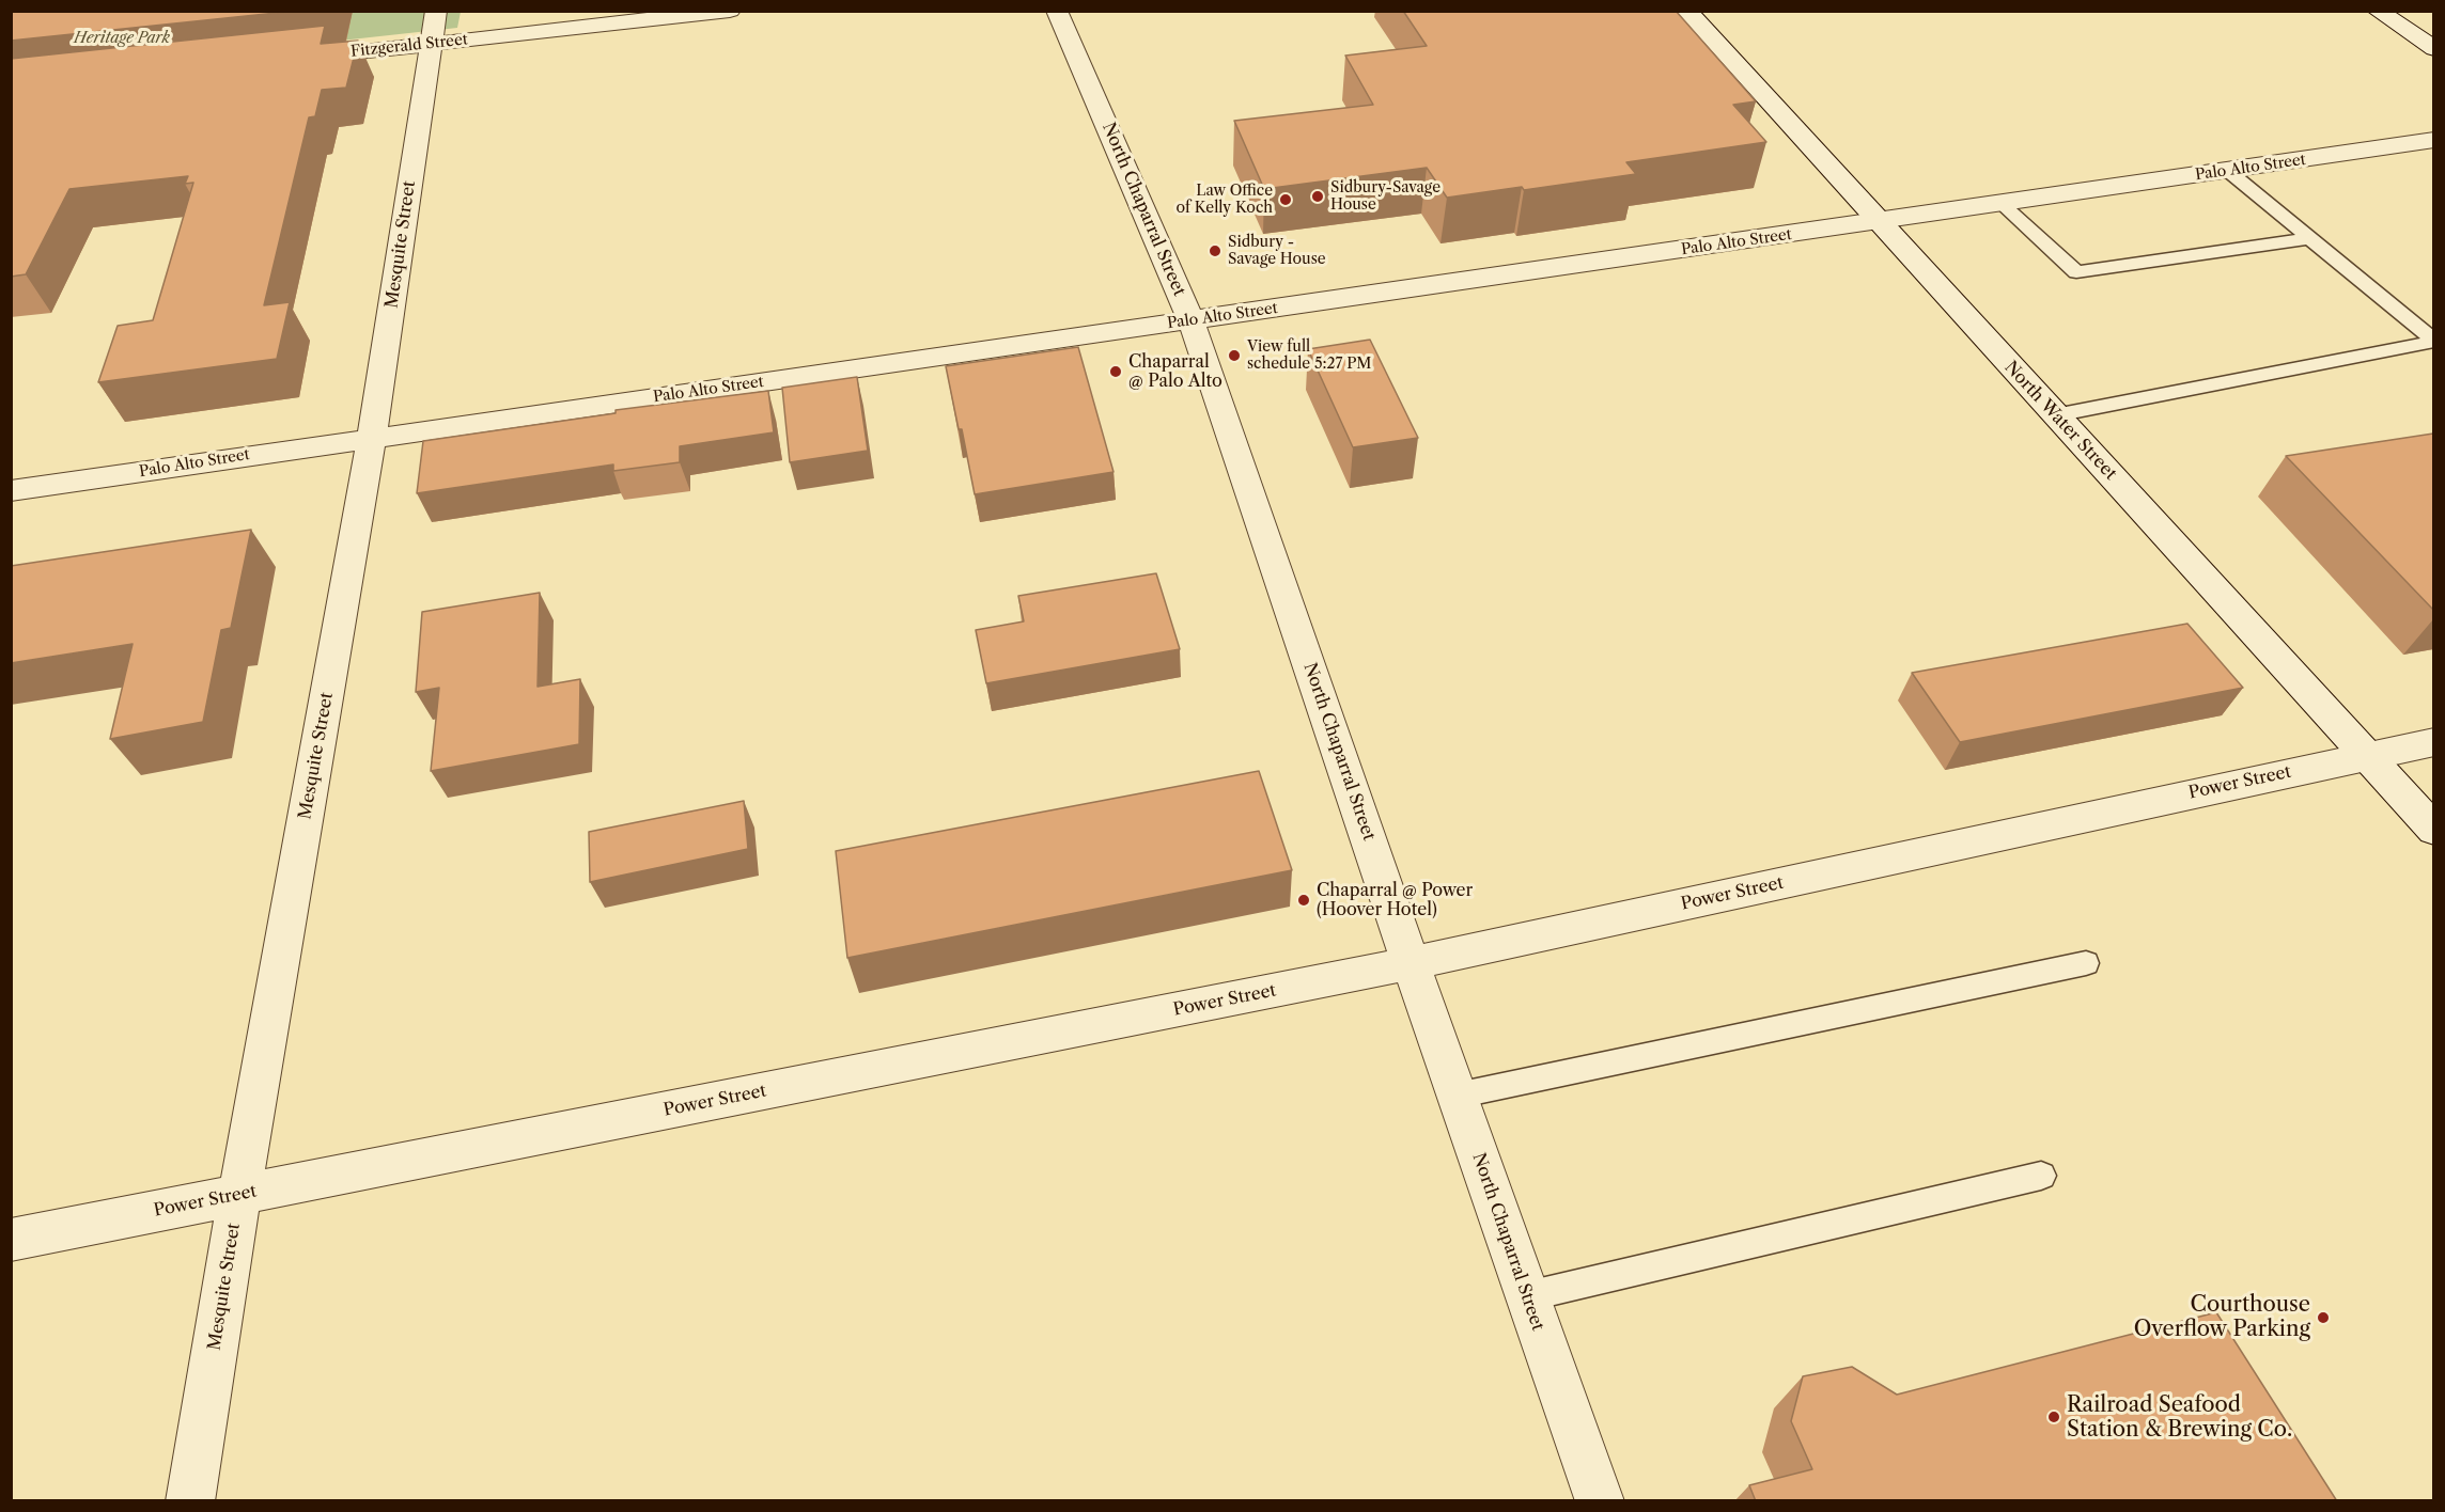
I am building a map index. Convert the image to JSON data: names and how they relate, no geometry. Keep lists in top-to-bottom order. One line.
{"streets":{"street":["Fitzgerald Street","Palo Alto Street","North Chaparral Street","Mesquite Street","North Water Street","Power Street"]},"crossings":[["Fitzgerald Street","Mesquite Street"],["Palo Alto Street","North Chaparral Street"],["Palo Alto Street","Mesquite Street"],["Palo Alto Street","North Water Street"],["North Chaparral Street","Power Street"],["Mesquite Street","Power Street"],["North Water Street","Power Street"]],"parks":["Heritage Park"],"places":["Sidbury-Savage House","Law Office of Kelly Koch","Sidbury - Savage House","View full schedule 5:27 PM","Chaparral @ Palo Alto","Chaparral @ Power (Hoover Hotel)","Courthouse Overflow Parking","Railroad Seafood Station & Brewing Co."]}
